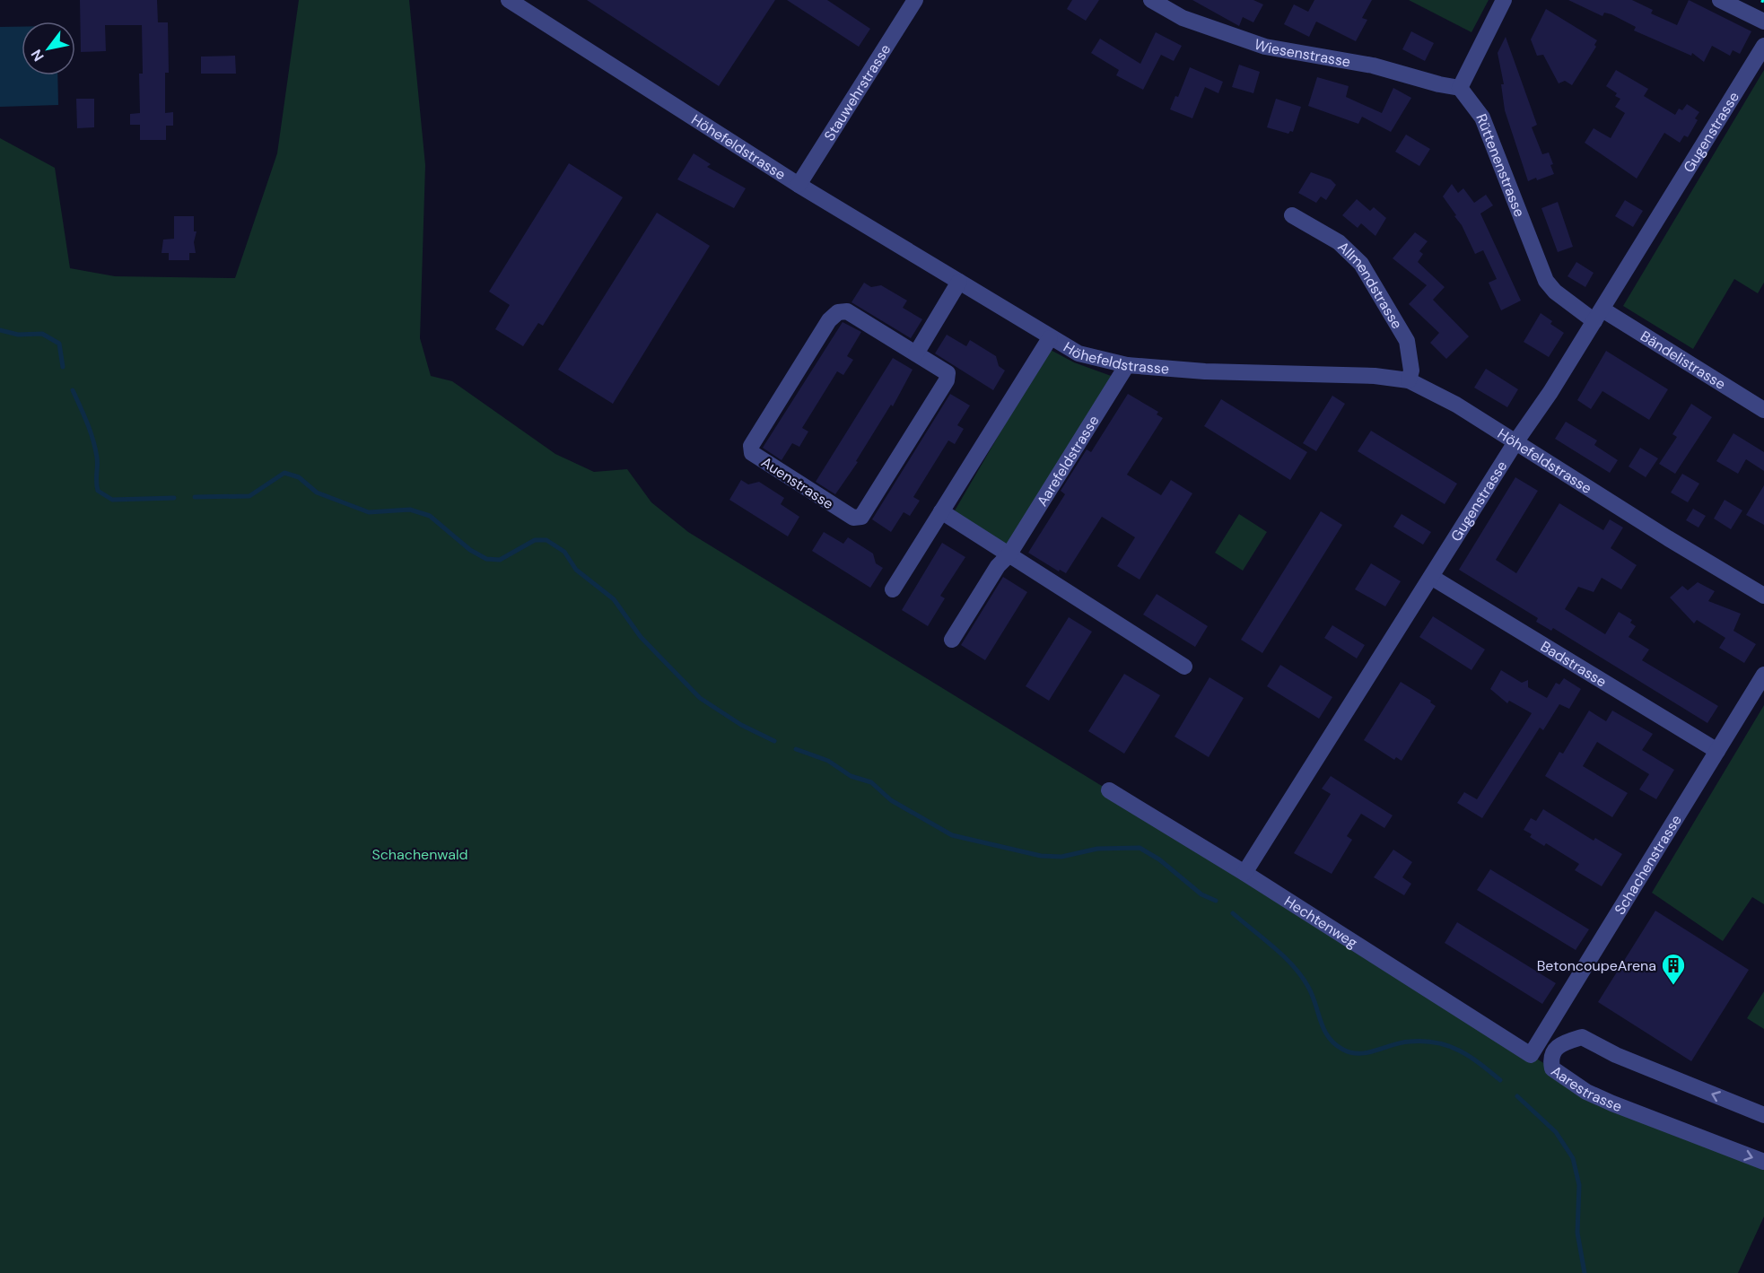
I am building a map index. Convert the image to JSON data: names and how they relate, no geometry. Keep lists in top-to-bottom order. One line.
{"streets":{"street":["Wiesenstrasse","Stauwehrstrasse","Gugenstrasse","Höhefeldstrasse","Rüttenenstrasse","Allmendstrasse","Bändelistrasse","Aarefeldstrasse","Auenstrasse","Badstrasse","Schachenstrasse","Hechtenweg","Aarestrasse"]},"crossings":[["Wiesenstrasse","Rüttenenstrasse"],["Stauwehrstrasse","Höhefeldstrasse"],["Gugenstrasse","Höhefeldstrasse"],["Gugenstrasse","Rüttenenstrasse"],["Gugenstrasse","Bändelistrasse"],["Gugenstrasse","Badstrasse"],["Gugenstrasse","Hechtenweg"],["Höhefeldstrasse","Allmendstrasse"],["Höhefeldstrasse","Aarefeldstrasse"],["Rüttenenstrasse","Bändelistrasse"],["Badstrasse","Schachenstrasse"],["Schachenstrasse","Hechtenweg"]],"parks":["Schachenwald"],"places":{"building":["BetoncoupeArena"]},"north":"bottom left"}
